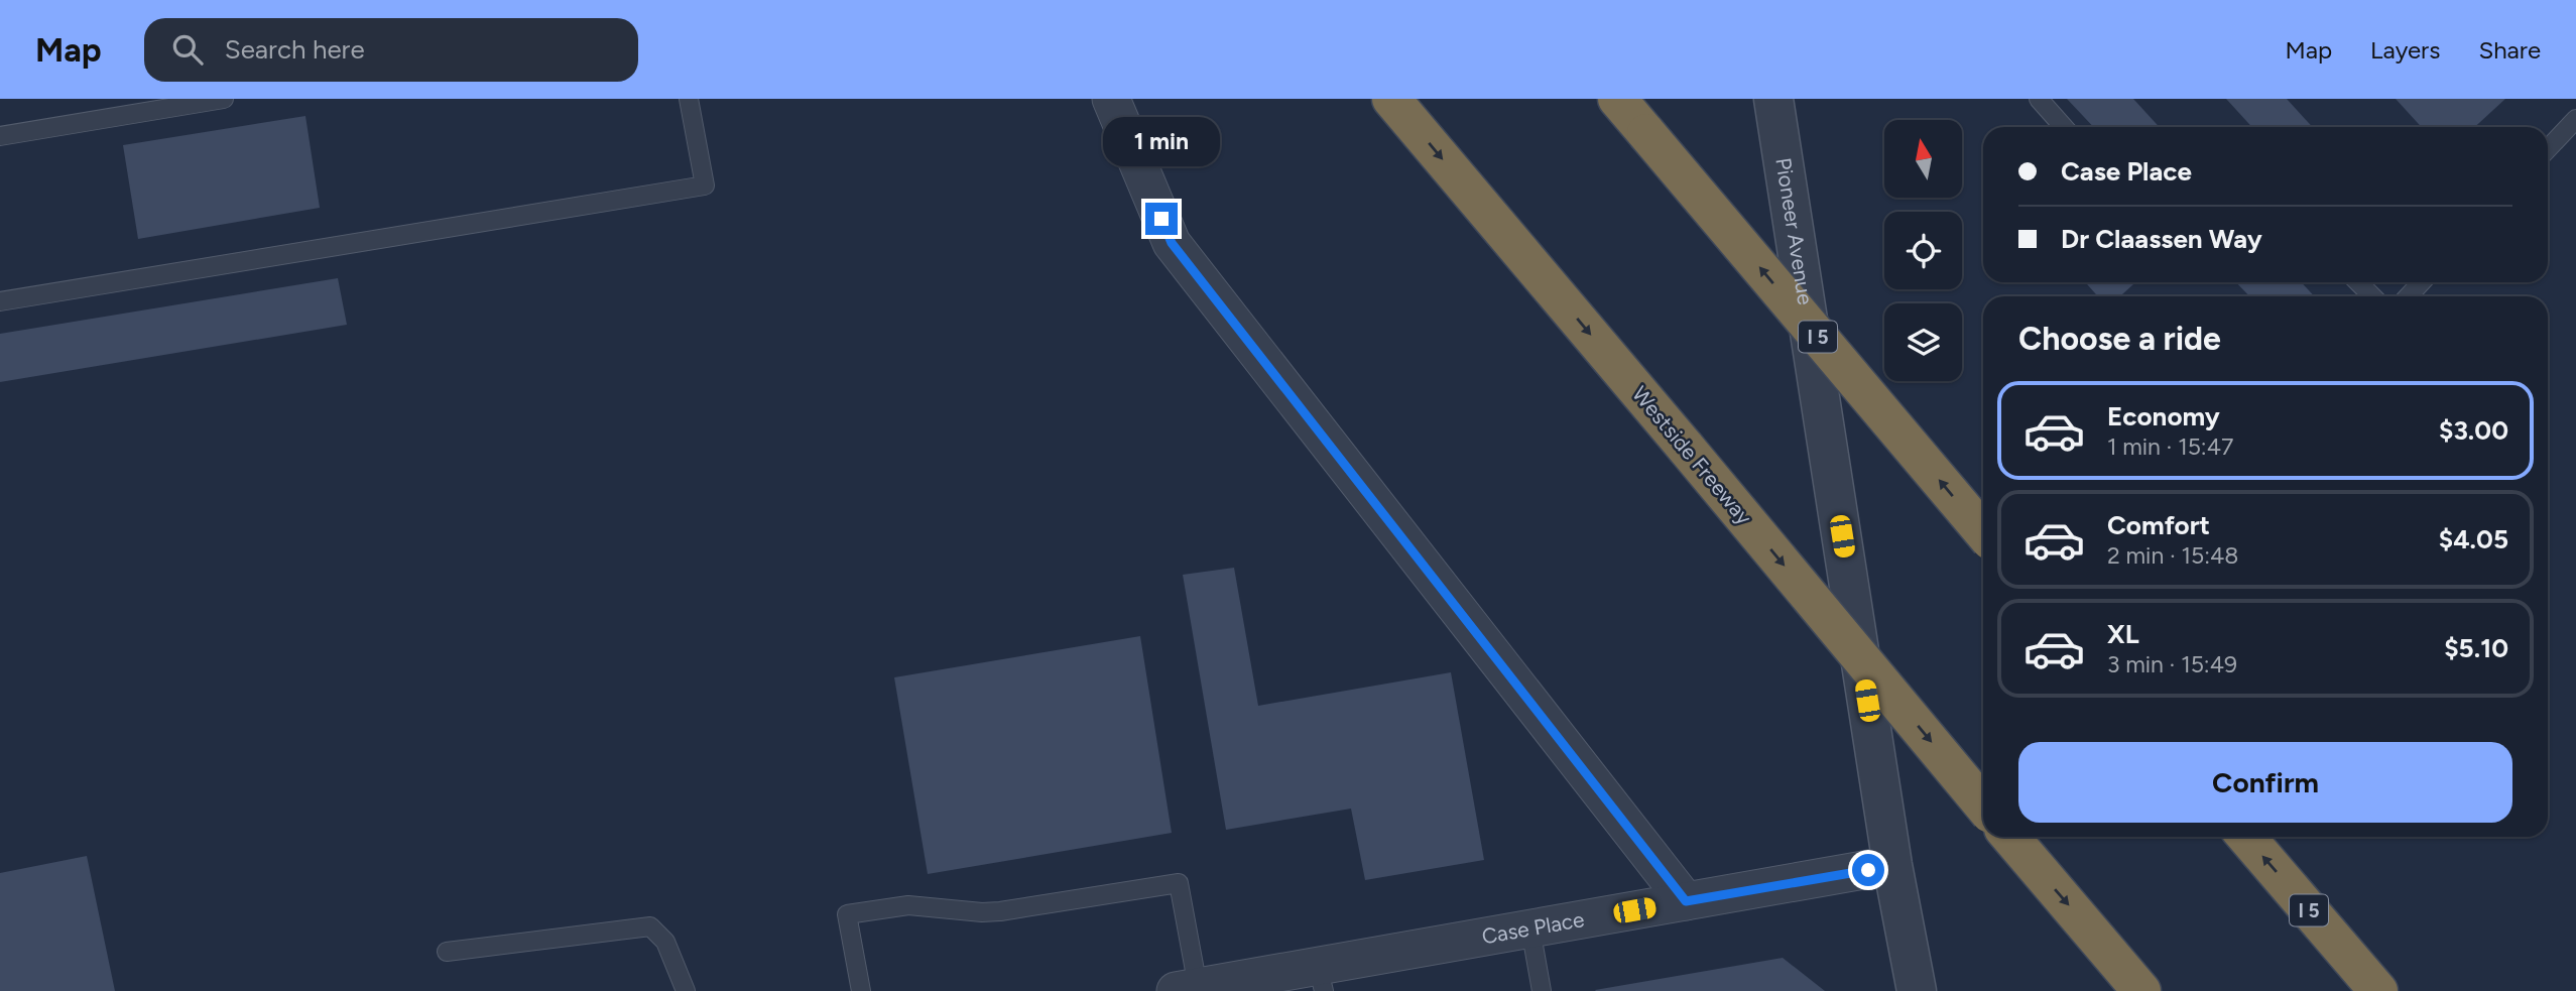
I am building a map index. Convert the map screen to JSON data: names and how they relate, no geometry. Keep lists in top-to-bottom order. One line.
{"streets":{"highway":["I 5","Westside Freeway"],"street":["Pioneer Avenue","Case Place"]},"crossings":[["Pioneer Avenue","Case Place"]],"north":"top","page":{"header":"Map","search":"Search here","nav":["Map","Layers","Share"],"bubble":"1 min","banner":["Case Place","Dr Claassen Way"],"heading":"Choose a ride","list":[{"name":"Economy","note":"1 min · 15:47","value":"$3.00"},{"name":"Comfort","note":"2 min · 15:48","value":"$4.05"},{"name":"XL","note":"3 min · 15:49","value":"$5.10"}],"buttons":"Confirm"}}
